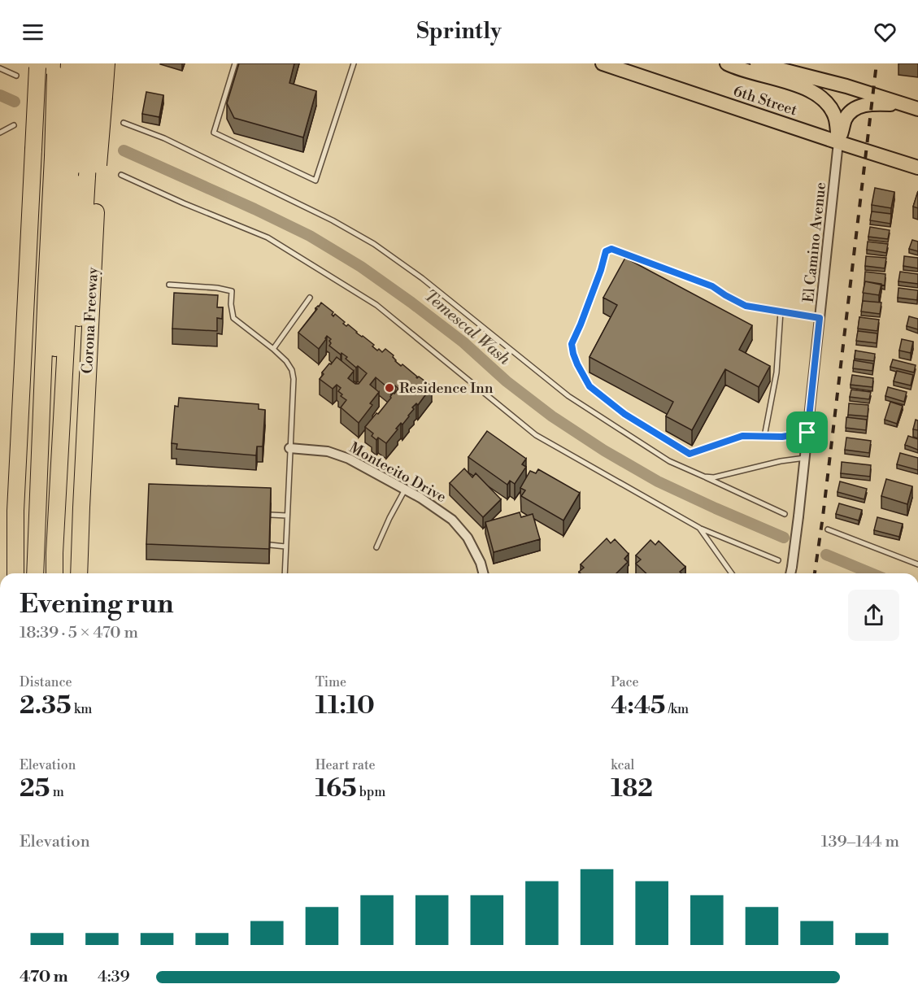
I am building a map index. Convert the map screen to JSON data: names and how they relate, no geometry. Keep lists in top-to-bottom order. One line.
{"streets":{"highway":["Corona Freeway"],"main road":["6th Street"],"street":["El Camino Avenue","Montecito Drive"]},"crossings":[["6th Street","El Camino Avenue"]],"water":["Temescal Wash"],"places":["Residence Inn"],"page":{"header":"Sprintly","heading":["Evening run","18:39 · 5 × 470 m"],"stats":[["Distance","2.35 km"],["Time","11:10"],["Pace","4:45 /km"],["Elevation","25 m"],["Heart rate","165 bpm"],["kcal","182"]],"chart":["Elevation","139–144 m"],"list":[{"name":"470 m","note":"4:39"}]}}
